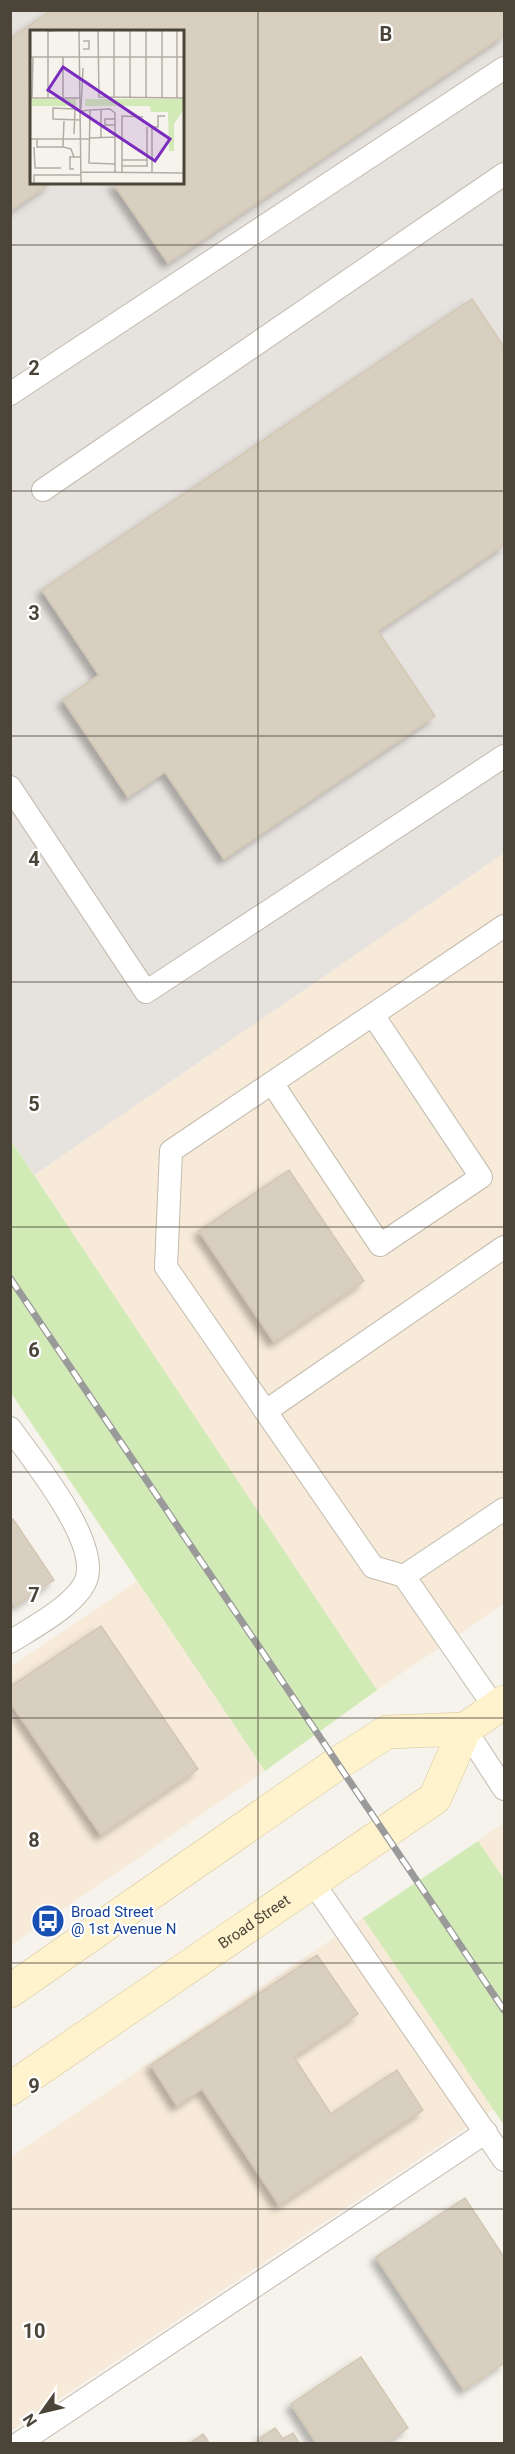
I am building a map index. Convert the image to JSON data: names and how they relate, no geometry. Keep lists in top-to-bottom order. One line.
{"streets":{"main road":["Broad Street"]},"places":{"bus stop":["Broad Street @ 1st Avenue N"]},"north":"bottom left","grid":{"columns":["B"],"rows":["2","3","4","5","6","7","8","9","10"]}}
